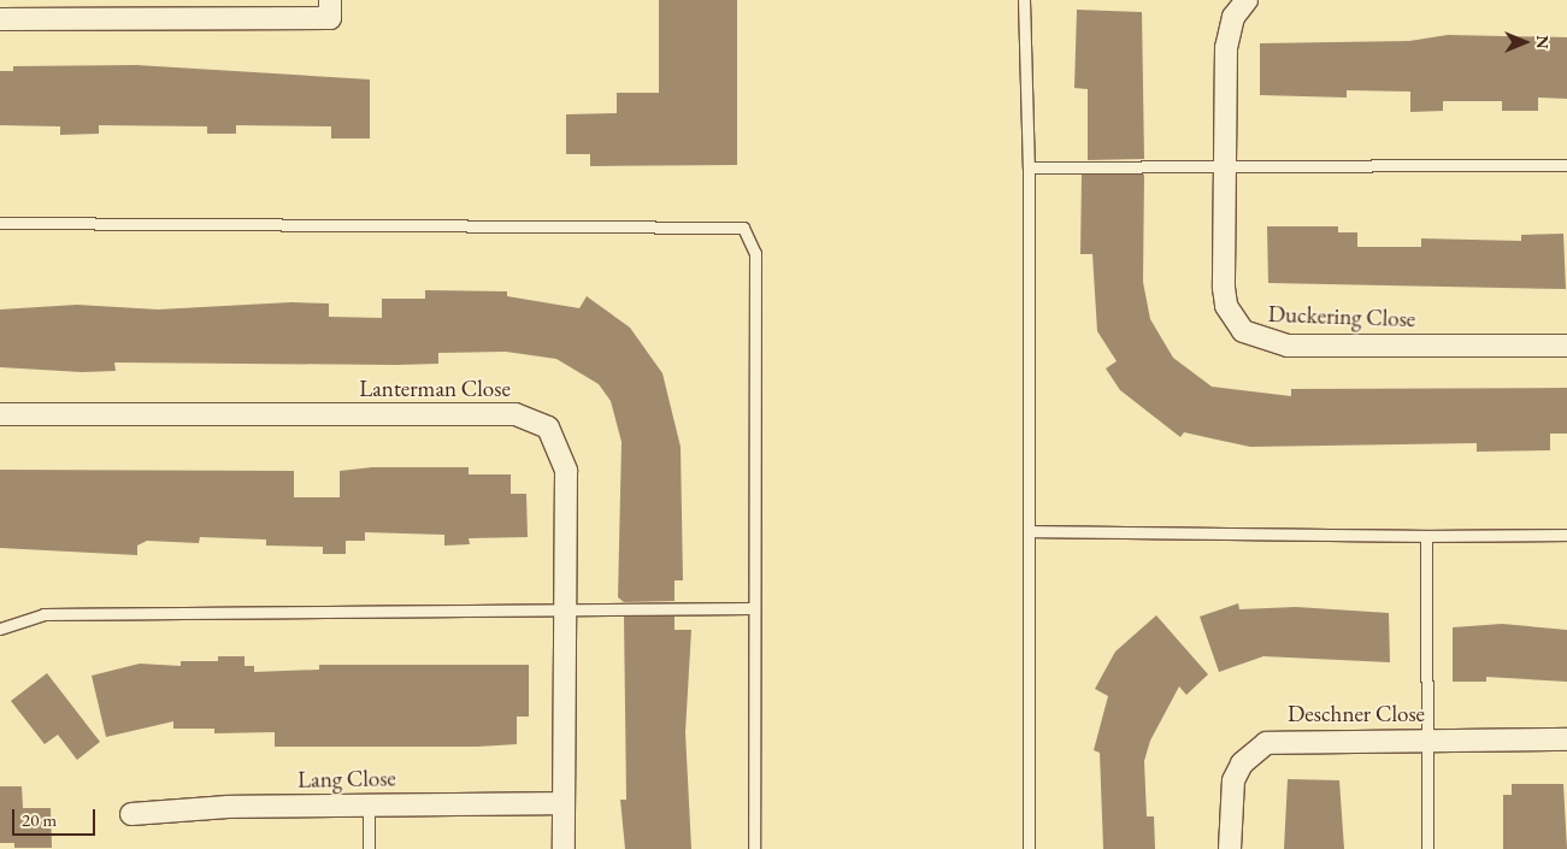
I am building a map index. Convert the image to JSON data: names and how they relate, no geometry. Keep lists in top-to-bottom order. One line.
{"streets":{"street":["Duckering Close","Lanterman Close","Deschner Close","Lang Close"]},"crossings":[["Lanterman Close","Lang Close"]],"scale_bar":"20 m","north":"right"}
